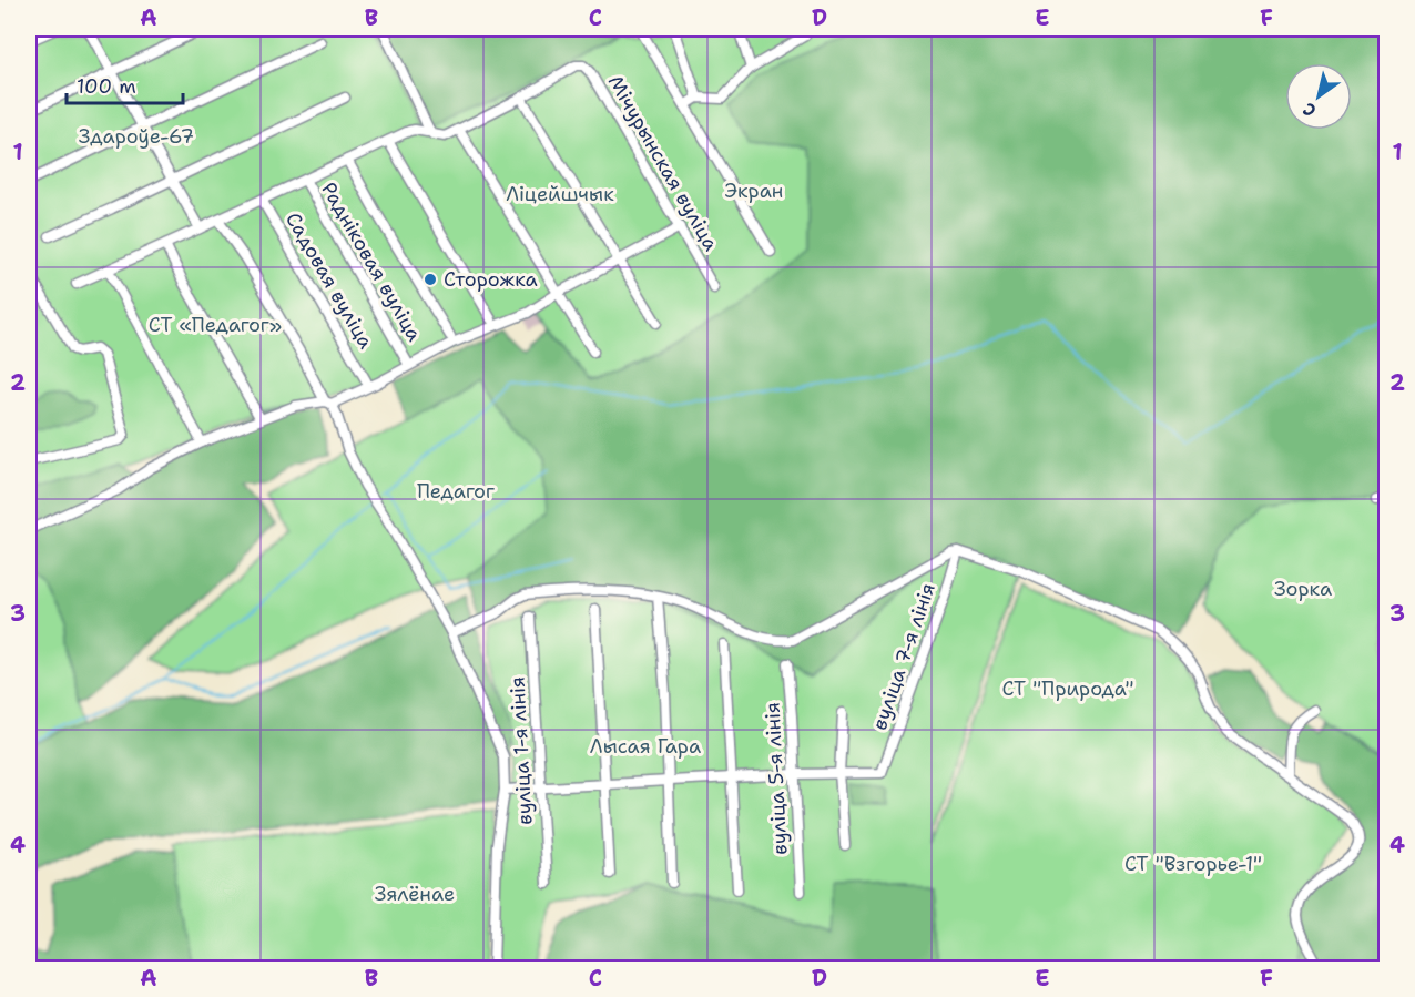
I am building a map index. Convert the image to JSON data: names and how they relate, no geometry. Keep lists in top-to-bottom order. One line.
{"streets":{"street":["Мічурынская вуліца","Радніковая вуліца","Садовая вуліца","вуліца 7-я лінія","вуліца 1-я лінія","вуліца 5-я лінія"]},"parks":["Здароўе-67","Экран","Ліцейшчык","СТ «Педагог»","Педагог","Зорка","СТ \"Природа\"","Лысая Гара","СТ \"Взгорье-1\"","Зялёнае"],"places":["Сторожка"],"scale_bar":"100 m","north":"bottom left","grid":{"columns":["A","B","C","D","E","F"],"rows":["1","2","3","4"]}}
